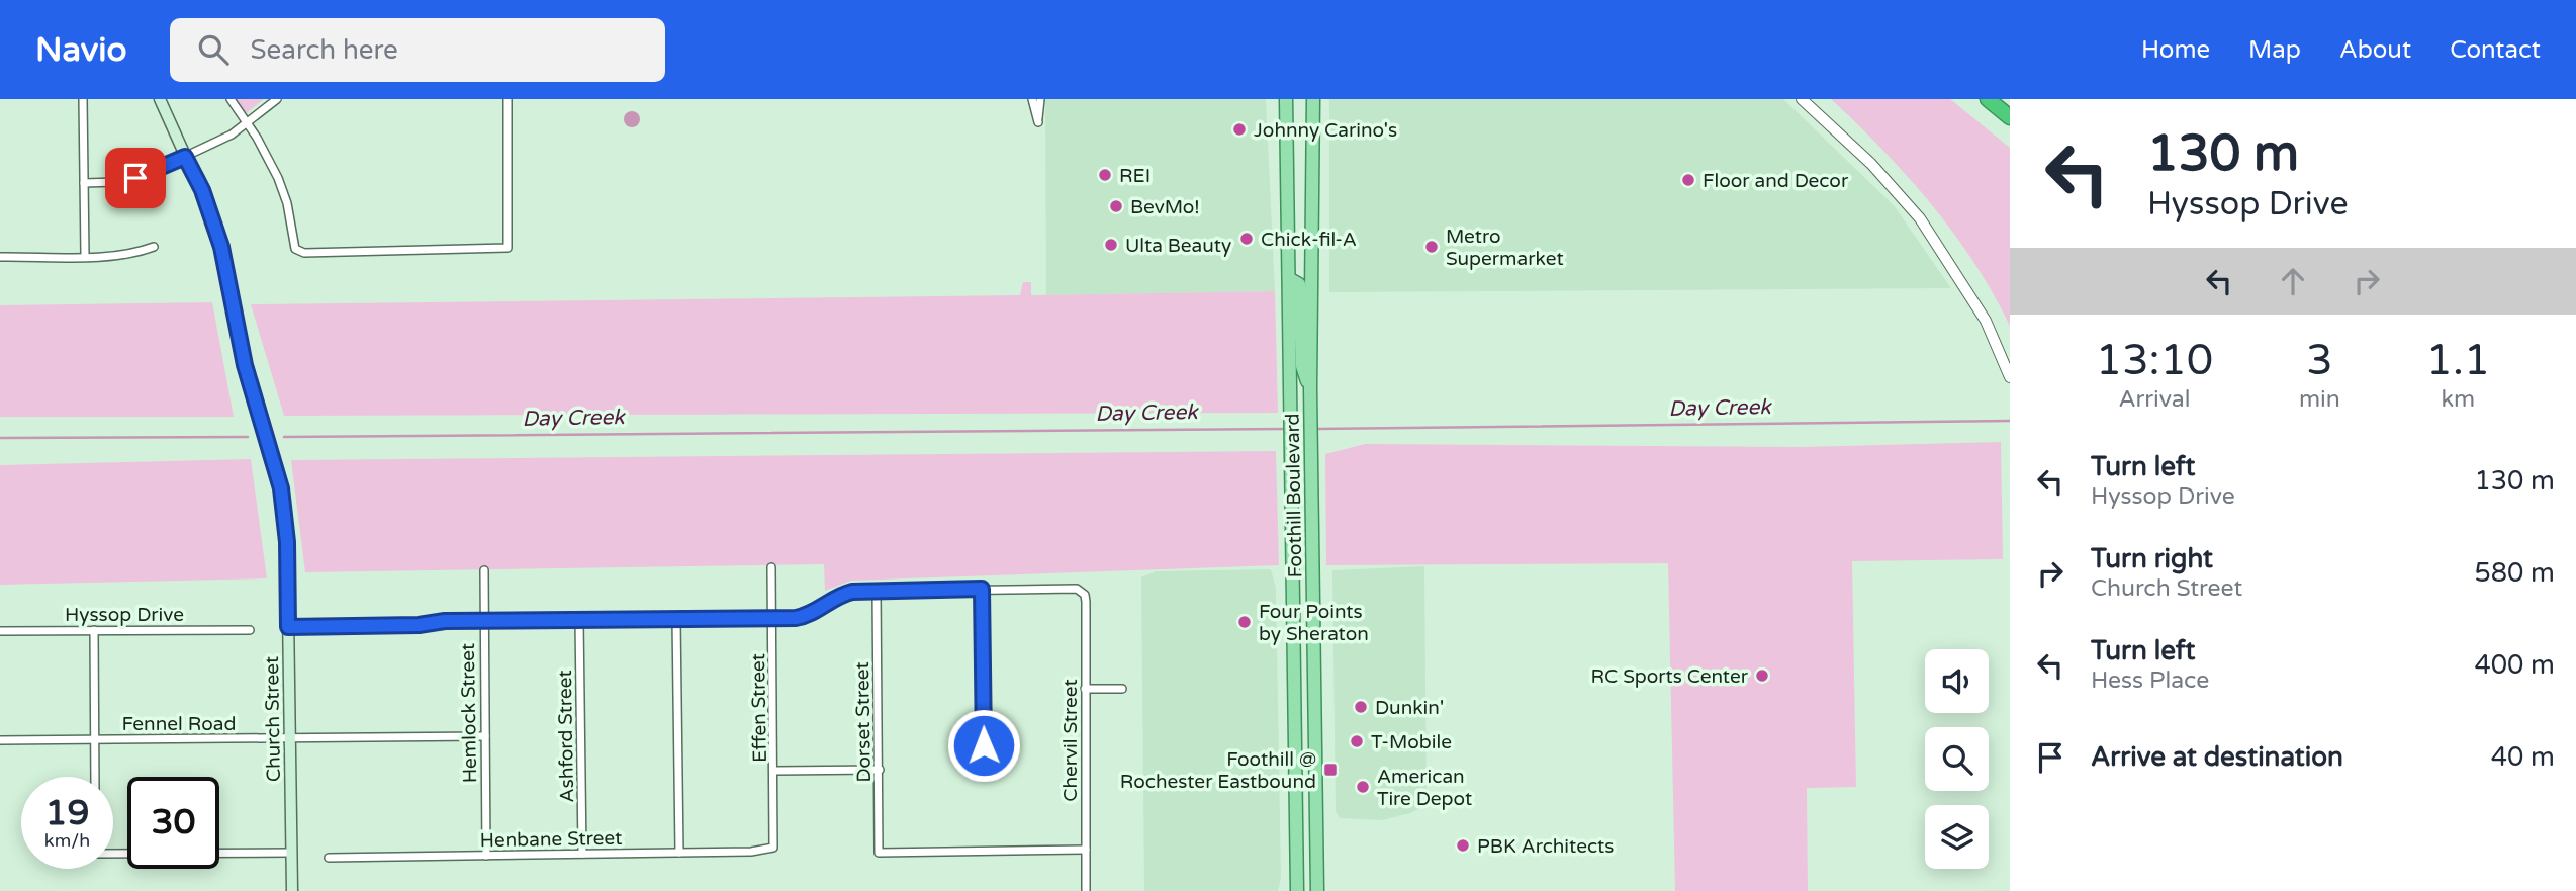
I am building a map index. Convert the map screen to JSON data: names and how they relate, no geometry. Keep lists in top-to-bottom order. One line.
{"streets":{"main road":["Foothill Boulevard","Church Street"],"street":["Hyssop Drive","Effen Street","Hemlock Street","Dorset Street","Fennel Road","Ashford Street","Chervil Street","Henbane Street"]},"crossings":[["Effen Street","Henbane Street"],["Hemlock Street","Fennel Road"],["Hemlock Street","Henbane Street"],["Church Street","Fennel Road"],["Dorset Street","Chervil Street"],["Ashford Street","Henbane Street"]],"water":["Day Creek"],"places":{"other":["Johnny Carino's","REI","Floor and Decor","BevMo!","Chick-fil-A","Ulta Beauty","Metro Supermarket","Four Points by Sheraton","RC Sports Center","Dunkin'","T-Mobile","American Tire Depot","PBK Architects"],"transit":["Foothill @ Rochester Eastbound"]},"page":{"header":"Navio","search":"Search here","nav":["Home","Map","About","Contact"],"turn":["130 m","Hyssop Drive"],"eta":["13:10","Arrival","3","min","1.1","km"],"list":[{"name":"Turn left","note":"Hyssop Drive","value":"130 m"},{"name":"Turn right","note":"Church Street","value":"580 m"},{"name":"Turn left","note":"Hess Place","value":"400 m"},{"name":"Arrive at destination","value":"40 m"}],"speed":"19 km/h","limit":"30"}}
